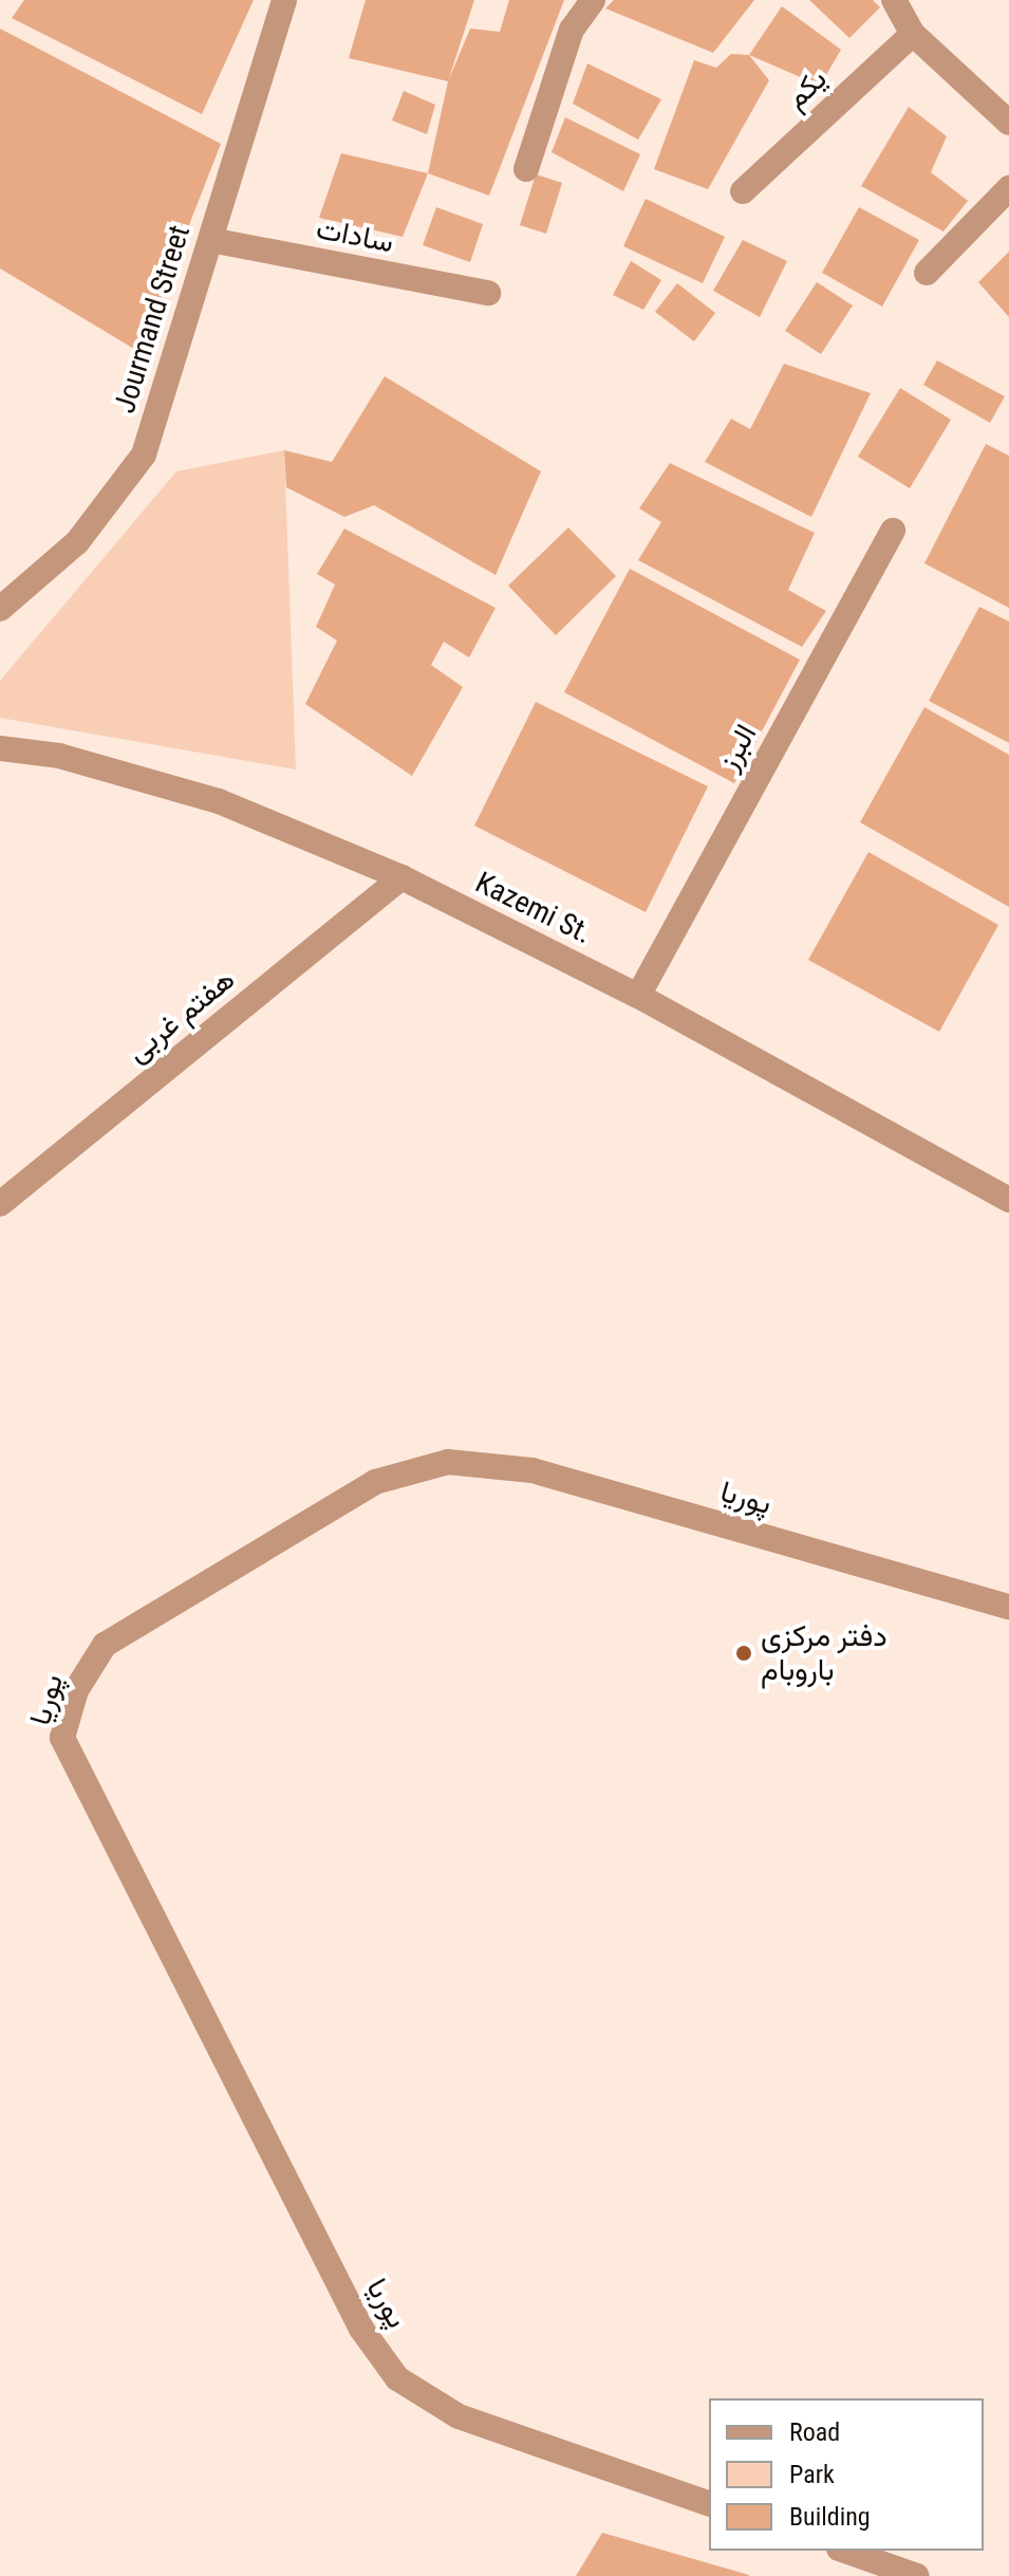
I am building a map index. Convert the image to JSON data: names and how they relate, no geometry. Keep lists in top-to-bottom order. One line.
{"streets":{"street":["یکم","سادات","Jourmand Street","البرز","Kazemi St.","هفتم غربی","پوریا"]},"crossings":[["سادات","Jourmand Street"],["البرز","Kazemi St."],["Kazemi St.","هفتم غربی"]],"places":["دفتر مرکزی باروبام"],"legend":["Road","Park","Building"]}
